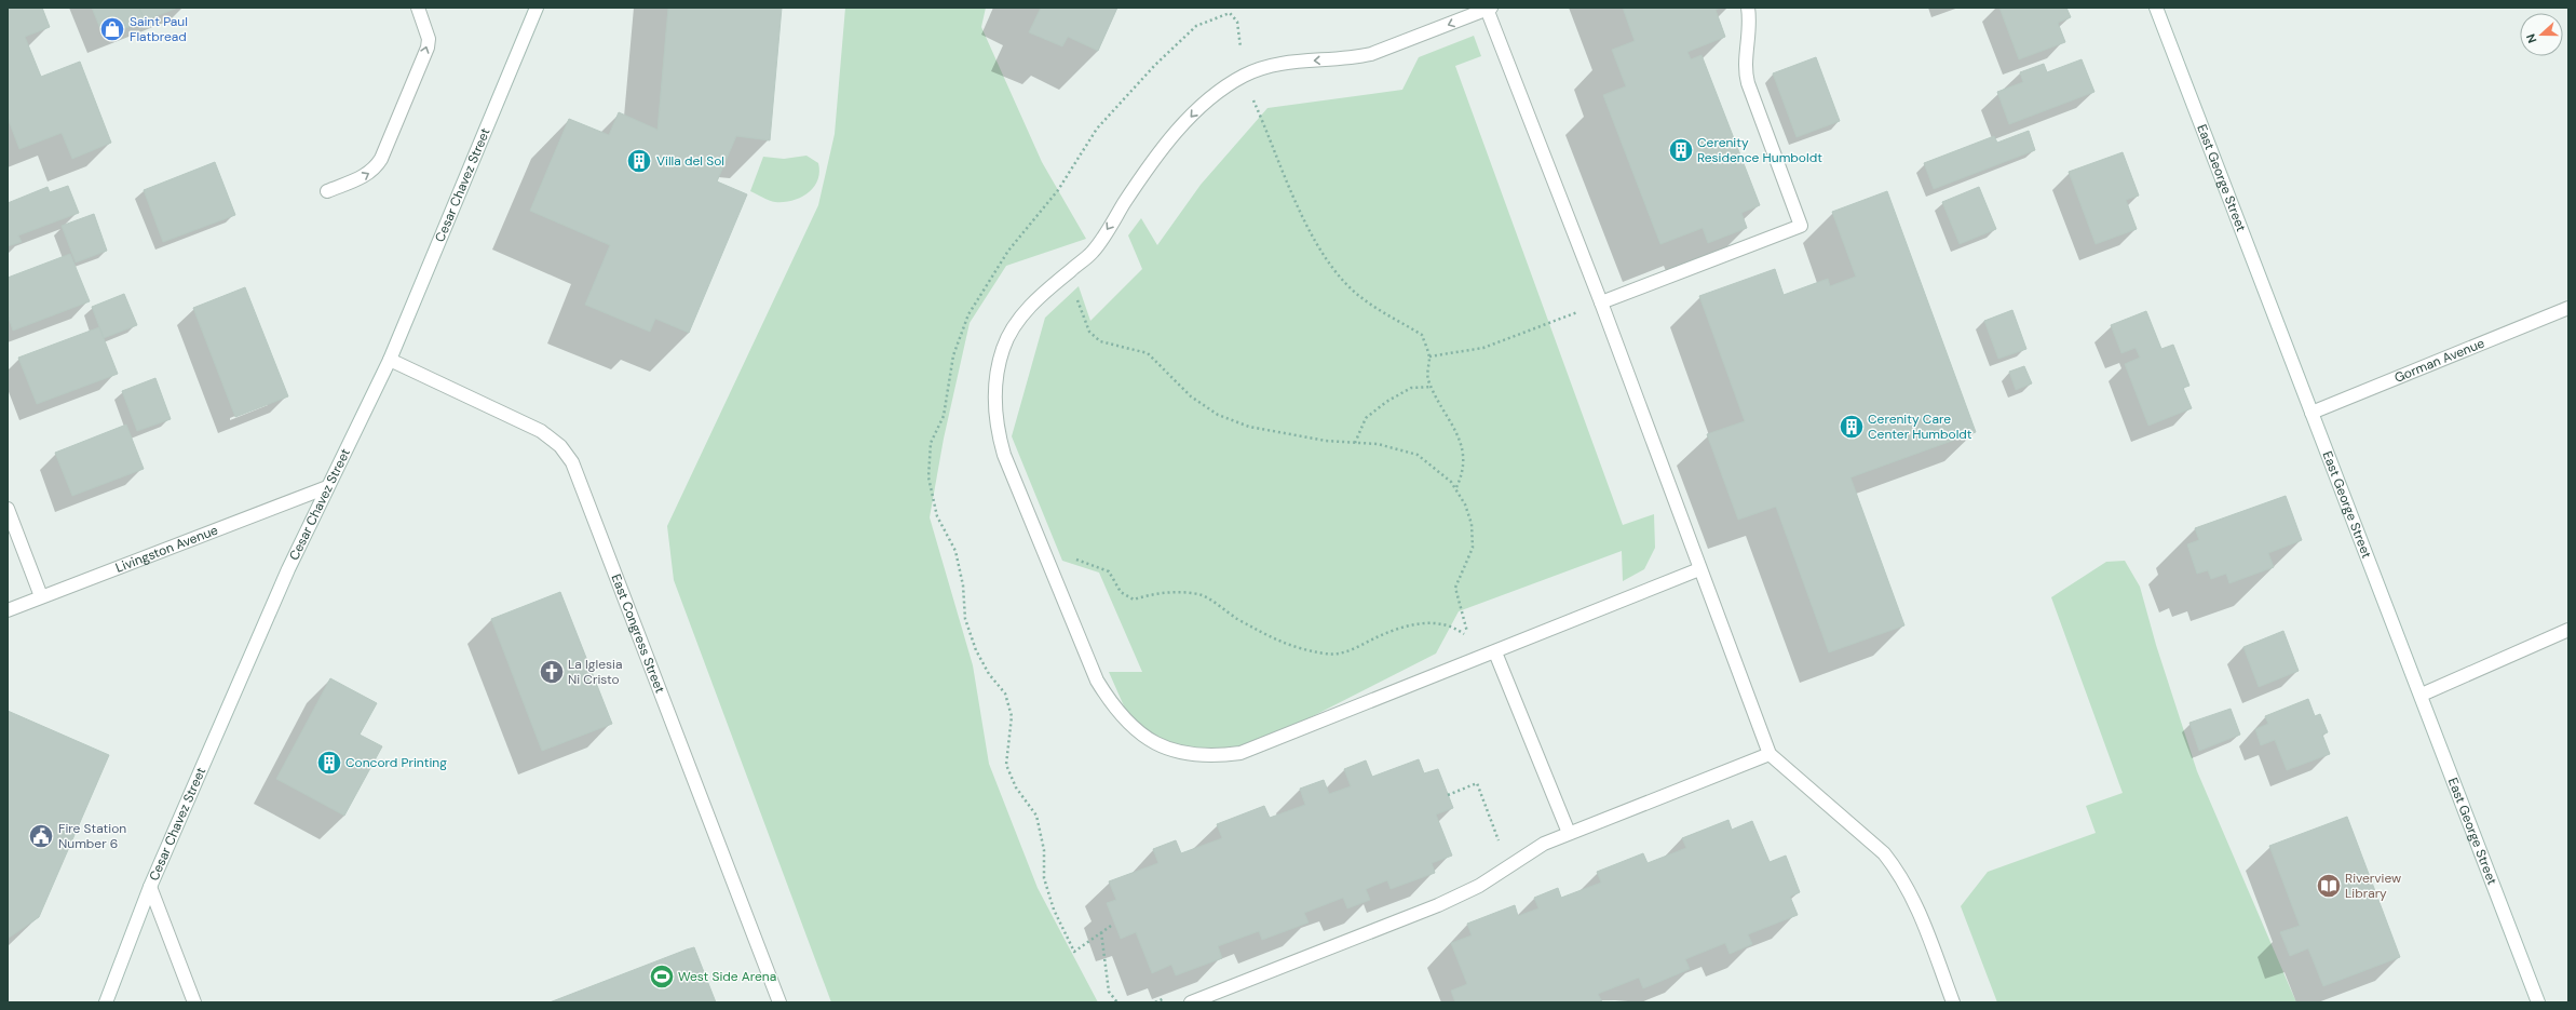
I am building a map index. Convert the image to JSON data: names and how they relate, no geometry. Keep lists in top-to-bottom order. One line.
{"streets":{"street":["East George Street","Cesar Chavez Street","Gorman Avenue","Livingston Avenue","East Congress Street"]},"crossings":[["East George Street","Gorman Avenue"],["Cesar Chavez Street","Livingston Avenue"],["Cesar Chavez Street","East Congress Street"]],"places":{"shop":["Saint Paul Flatbread"],"building":["Cerenity Residence Humboldt","Villa del Sol","Cerenity Care Center Humboldt","Concord Printing"],"church":["La Iglesia Ni Cristo"],"public building":["Fire Station Number 6"],"library":["Riverview Library"],"sports":["West Side Arena"]},"north":"left"}
